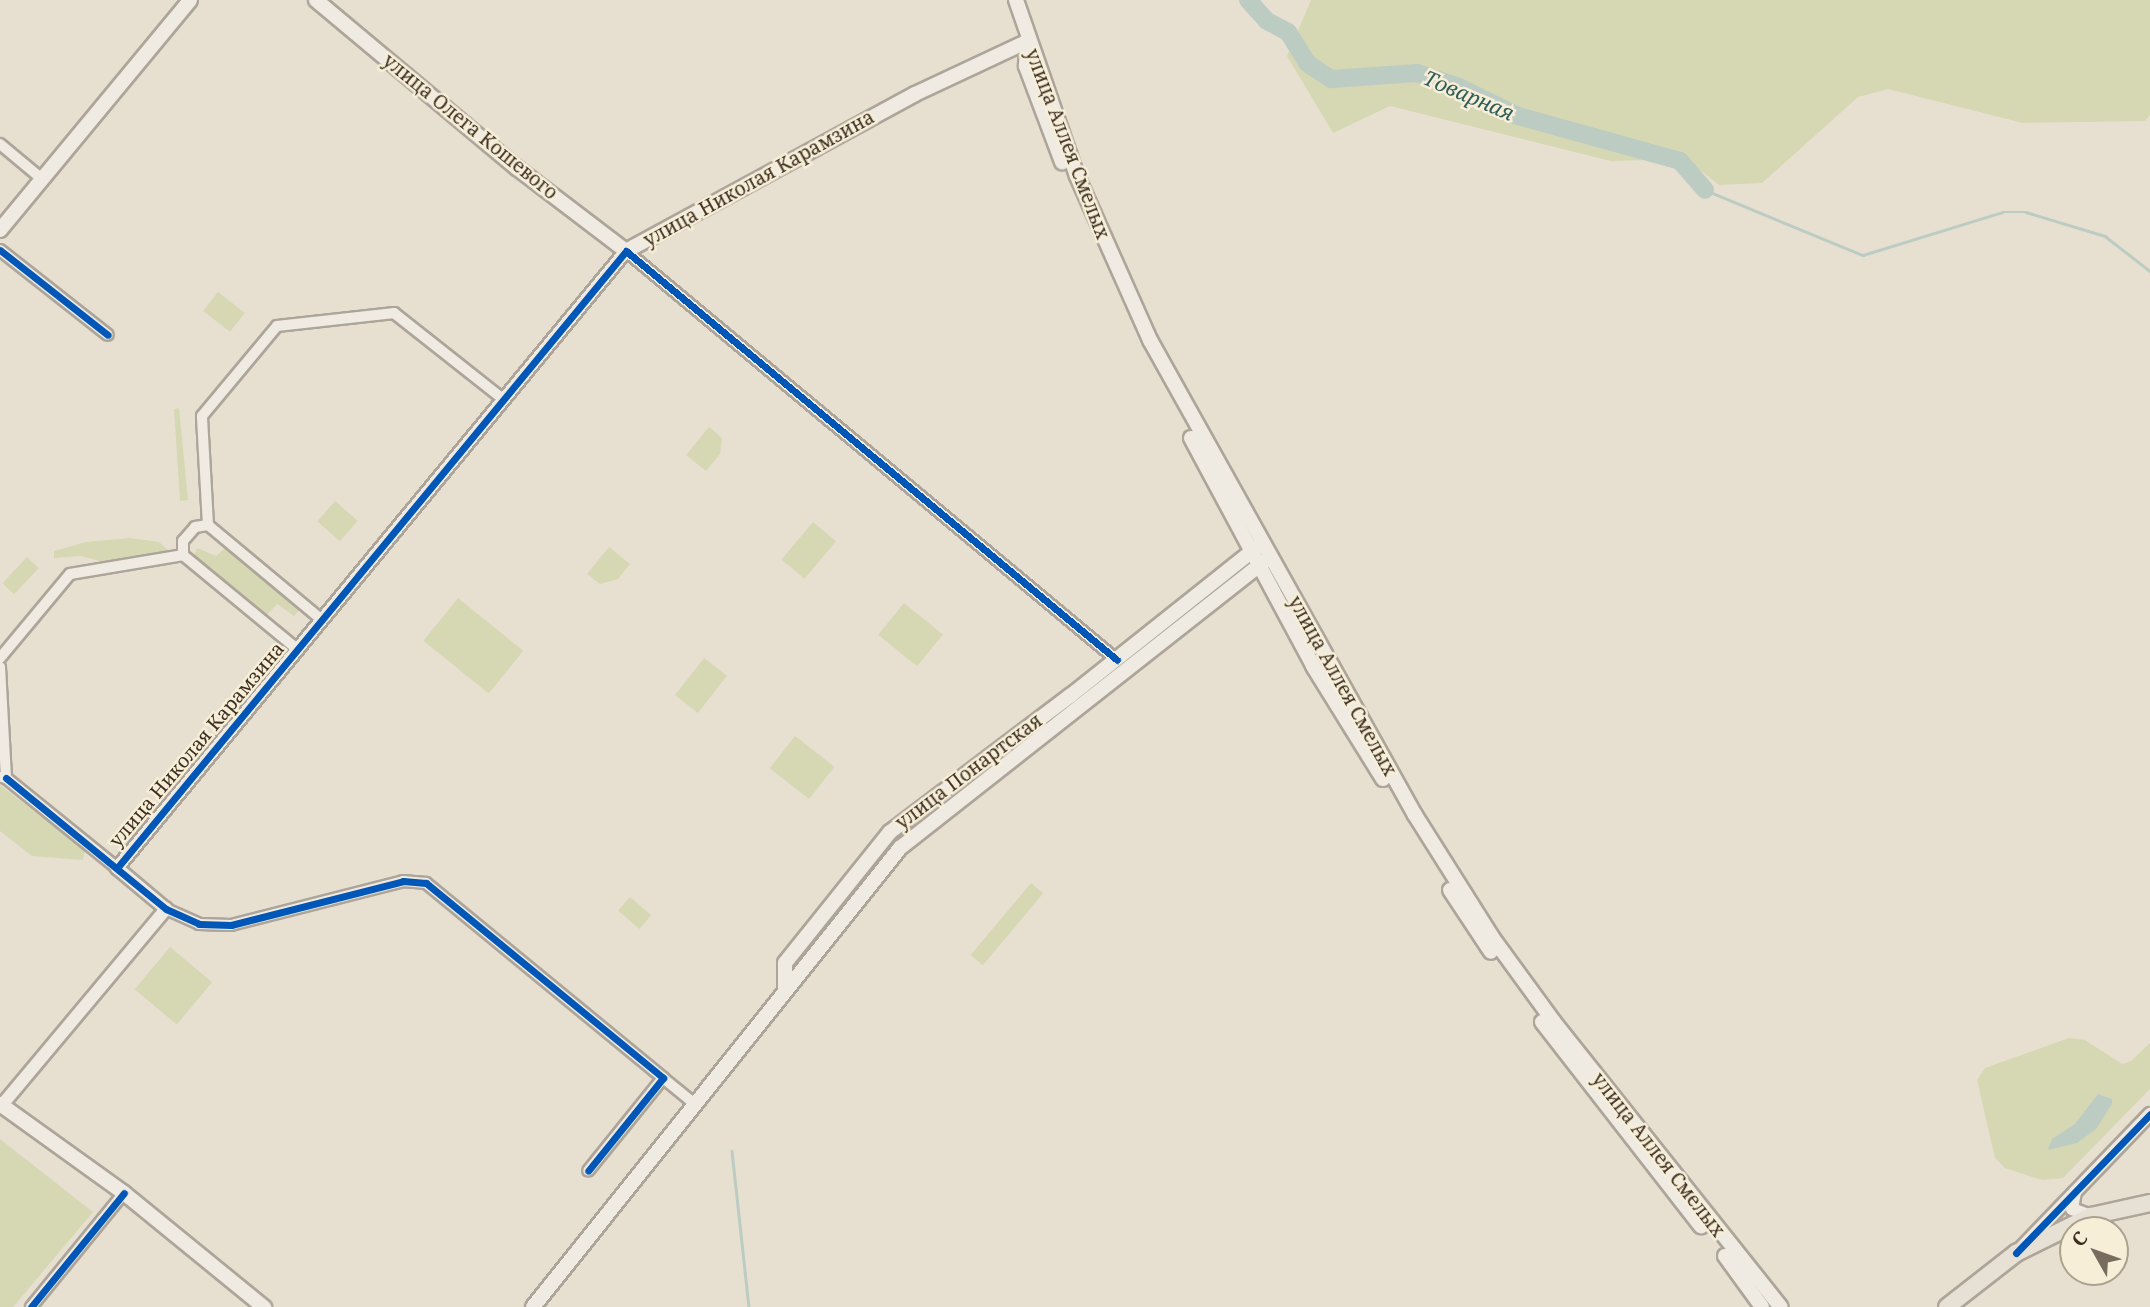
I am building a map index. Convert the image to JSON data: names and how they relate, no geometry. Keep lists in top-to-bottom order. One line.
{"streets":{"main road":["улица Олега Кошевого","улица Аллея Смелых","улица Николая Карамзина","улица Понартская"]},"crossings":[["улица Олега Кошевого","улица Николая Карамзина"],["улица Аллея Смелых","улица Николая Карамзина"],["улица Аллея Смелых","улица Понартская"],["улица Николая Карамзина","улица Понартская"]],"water":["Товарная"],"north":"top left"}
